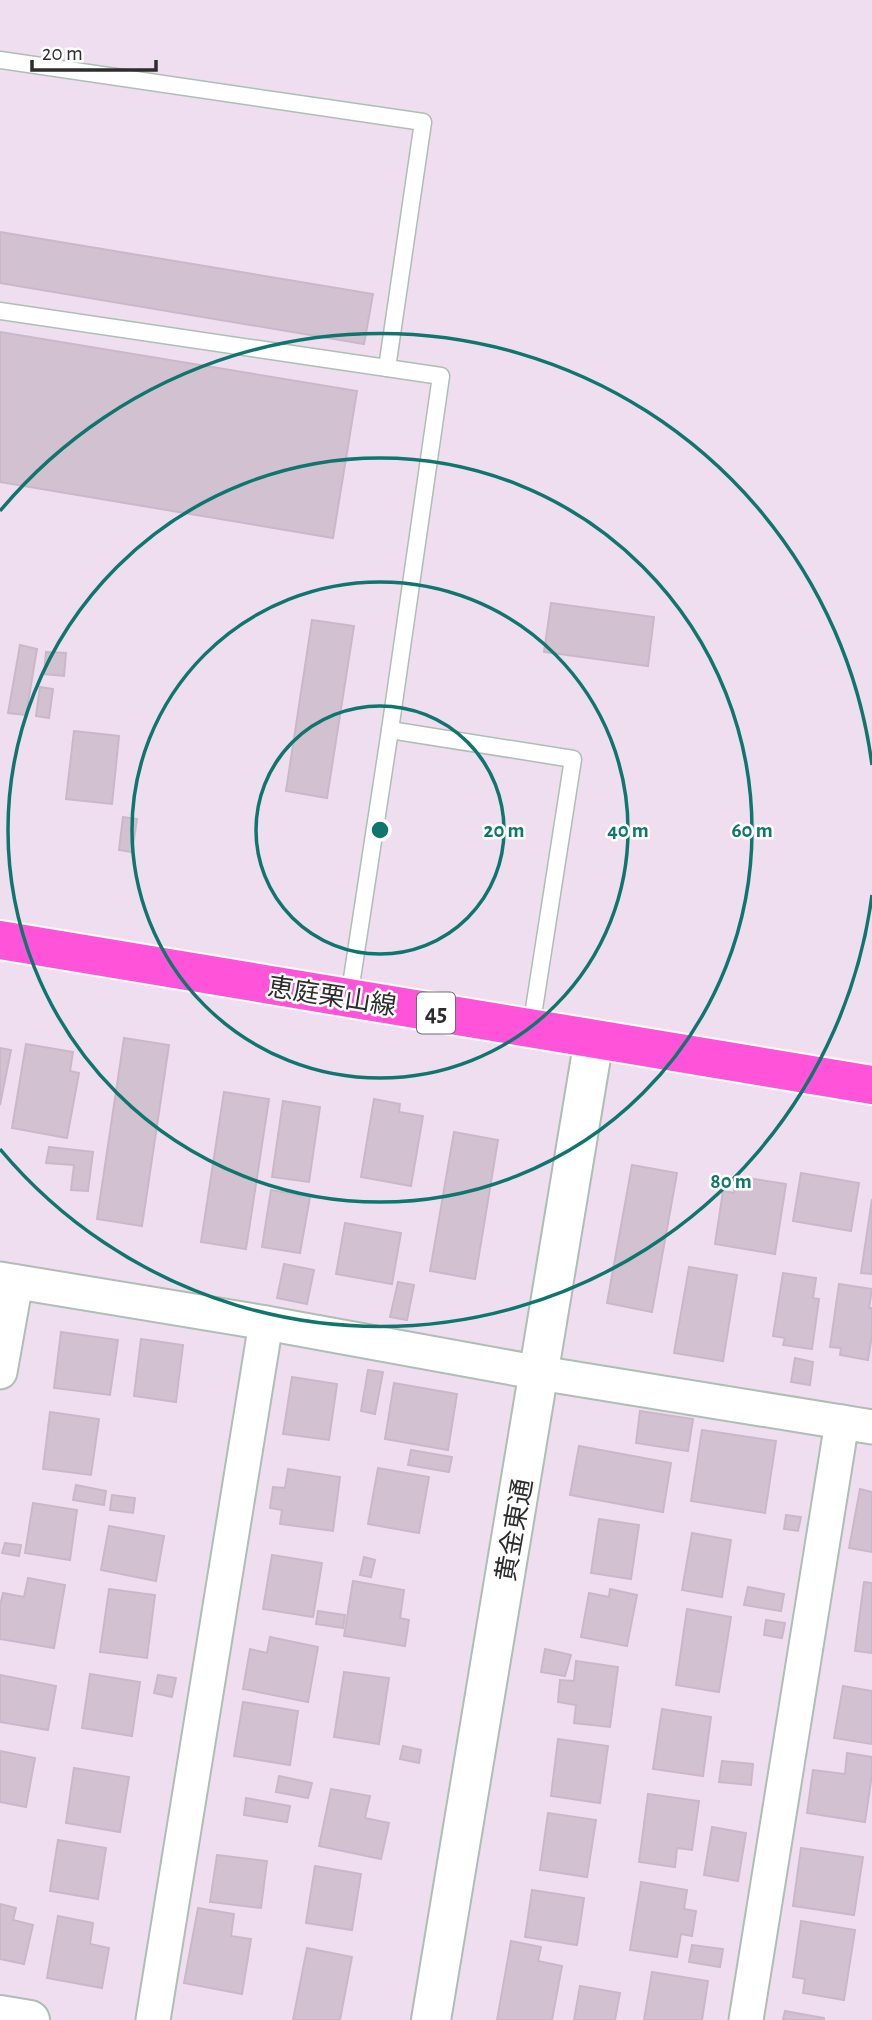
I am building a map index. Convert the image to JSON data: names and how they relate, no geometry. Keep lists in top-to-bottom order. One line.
{"streets":{"main road":["恵庭栗山線","45"],"street":["黄金東通"]},"crossings":[["恵庭栗山線","黄金東通"]],"scale_bar":"20 m","rings":["20 m","40 m","60 m","80 m"]}
